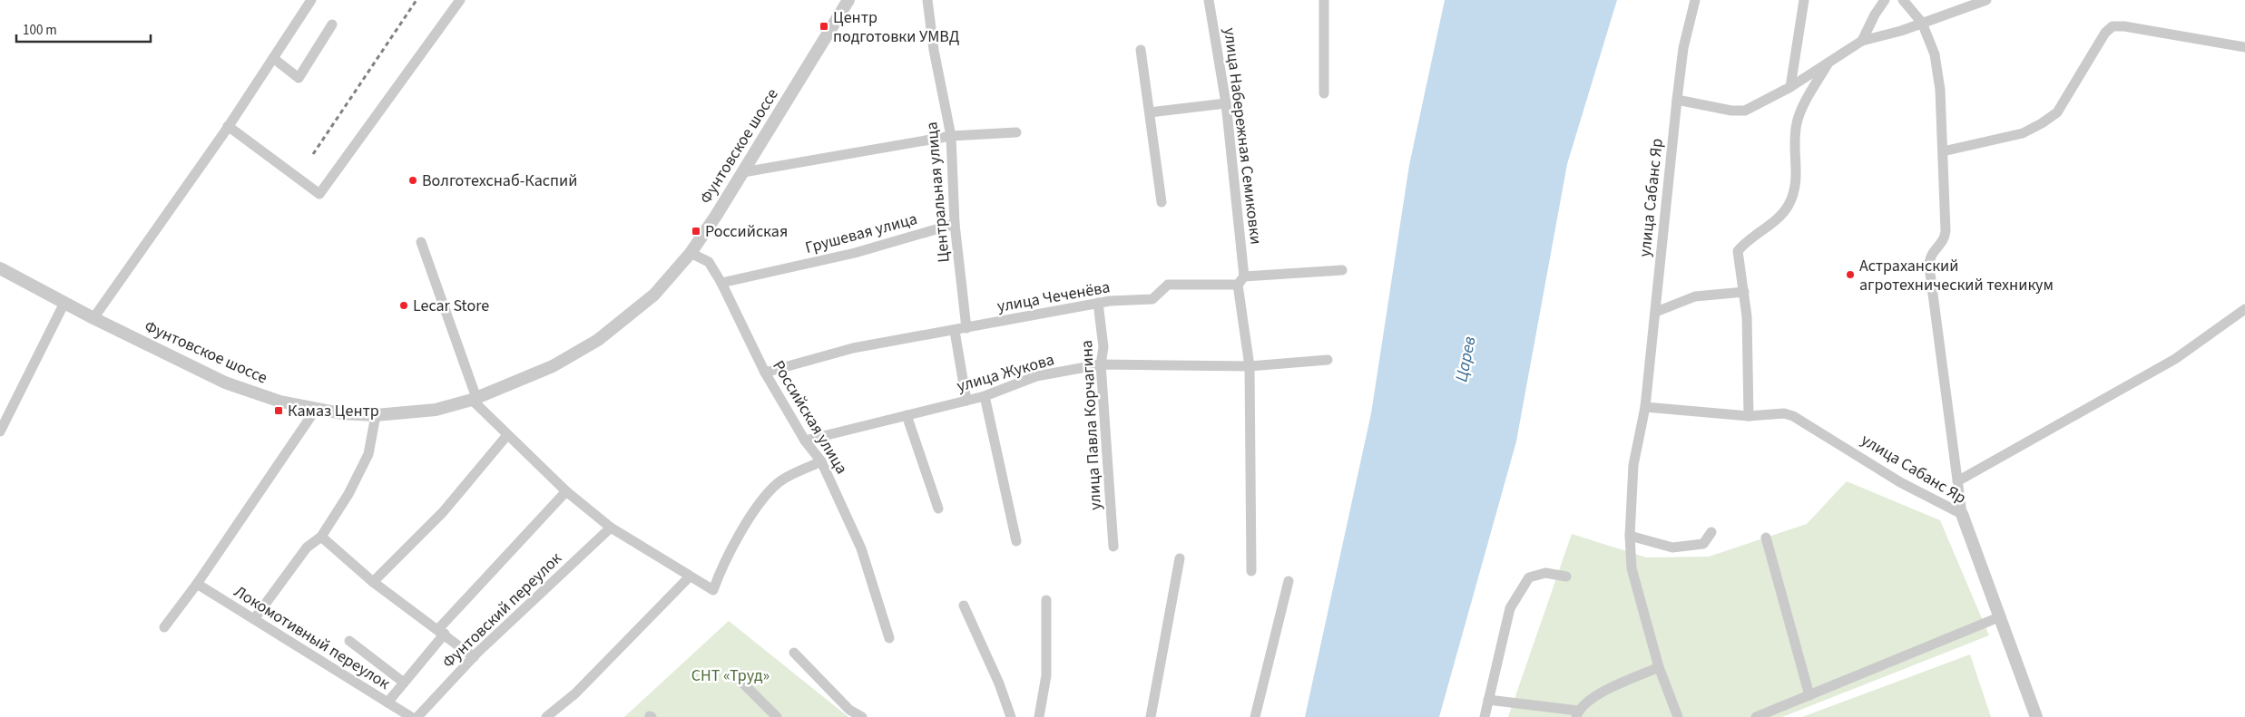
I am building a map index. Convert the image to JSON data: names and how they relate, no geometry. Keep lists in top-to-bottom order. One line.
{"streets":{"street":["улица Набережная Семиковки","Фунтовское шоссе","Центральная улица","улица Сабанс Яр","Грушевая улица","улица Чеченёва","улица Жукова","Российская улица","улица Павла Корчагина","Фунтовский переулок","Локомотивный переулок"]},"crossings":[["Фунтовское шоссе","Российская улица"],["Центральная улица","Грушевая улица"],["Центральная улица","улица Чеченёва"],["Грушевая улица","Российская улица"],["улица Чеченёва","Российская улица"],["улица Чеченёва","улица Павла Корчагина"],["улица Жукова","Российская улица"],["улица Жукова","улица Павла Корчагина"]],"water":["Царев"],"parks":["СНТ «Труд»"],"places":{"transit":["Центр подготовки УМВД","Российская","Камаз Центр"],"other":["Волготехснаб-Каспий","Астраханский агротехнический техникум","Lecar Store"]},"scale_bar":"100 m"}
